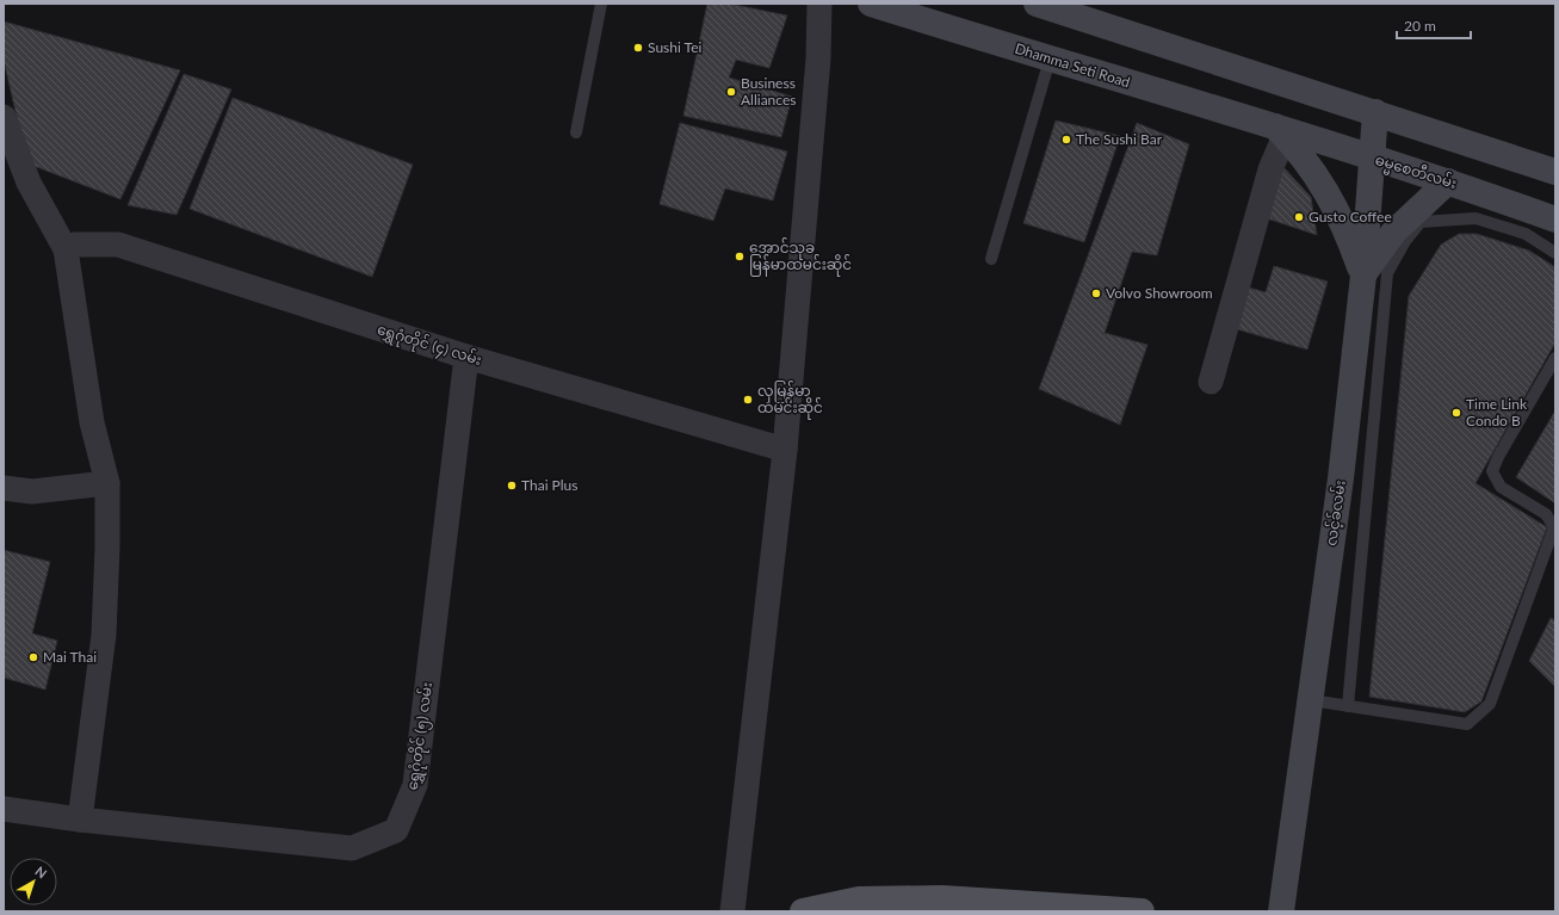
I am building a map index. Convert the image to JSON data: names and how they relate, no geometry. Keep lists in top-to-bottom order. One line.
{"streets":{"main road":["Dhamma Seti Road","ဓမ္မစေတီလမ်း","လင့်ခ်လမ်း"],"street":["ရွှေဂုံတိုင် (၄) လမ်း","ရွှေဂုံတိုင် (၅) လမ်း"]},"crossings":[["Dhamma Seti Road","ဓမ္မစေတီလမ်း"],["ဓမ္မစေတီလမ်း","လင့်ခ်လမ်း"],["ရွှေဂုံတိုင် (၄) လမ်း","ရွှေဂုံတိုင် (၅) လမ်း"]],"places":["Sushi Tei","Business Alliances","The Sushi Bar","Gusto Coffee","အောင်သုခ မြန်မာထမင်းဆိုင်","Volvo Showroom","လှမြန်မာ ထမင်းဆိုင်","Time Link Condo B","Thai Plus","Mai Thai"],"scale_bar":"20 m","north":"top right"}
